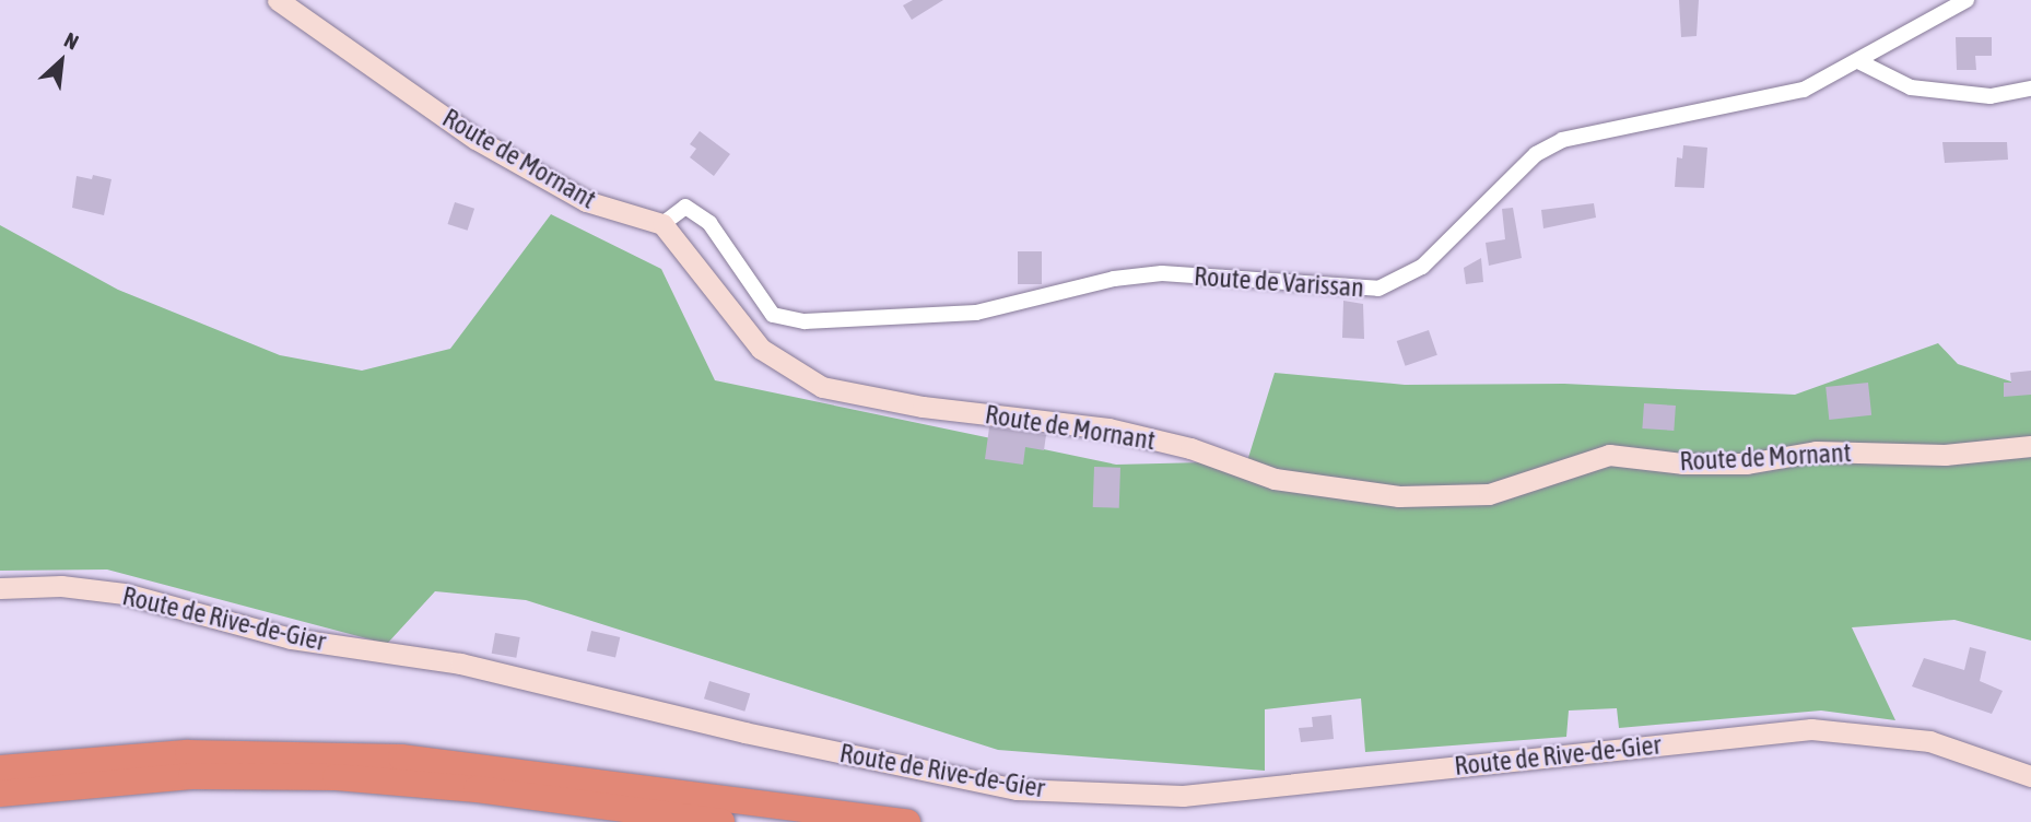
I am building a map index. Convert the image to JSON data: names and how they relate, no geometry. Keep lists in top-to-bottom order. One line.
{"streets":{"main road":["Route de Mornant","Route de Rive-de-Gier"],"street":["Route de Varissan"]},"crossings":[["Route de Mornant","Route de Varissan"]],"north":"top right"}
